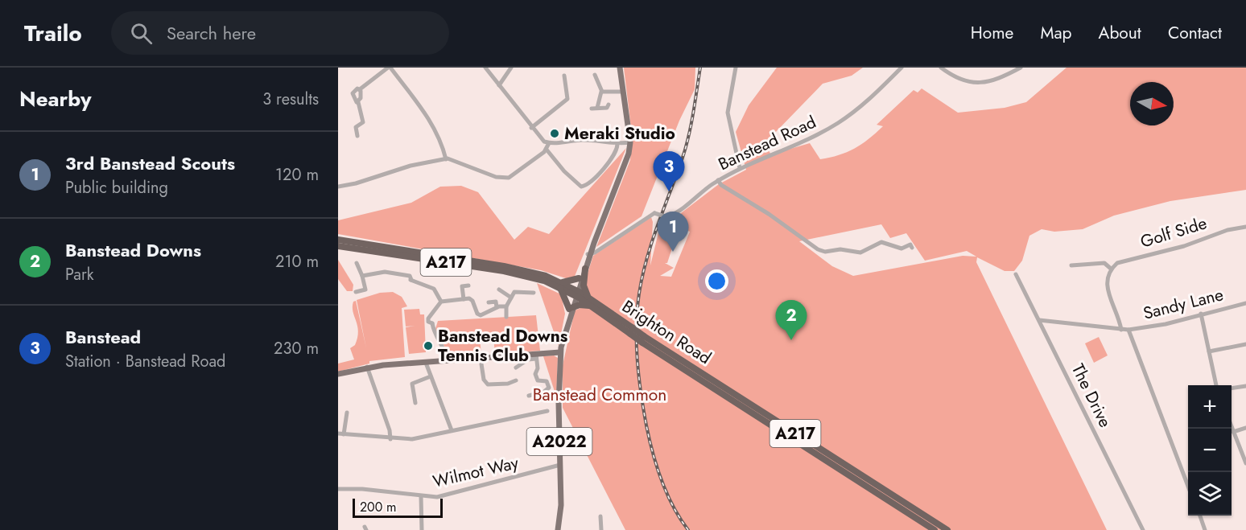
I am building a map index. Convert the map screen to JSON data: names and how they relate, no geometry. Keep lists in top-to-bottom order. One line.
{"streets":{"highway":["A217","Brighton Road"],"main road":["A2022"],"street":["Banstead Road","Golf Side","Sandy Lane","The Drive","Wilmot Way"]},"crossings":[["Banstead Road","A2022"],["Sandy Lane","The Drive"],["Brighton Road","A2022"],["A2022","Wilmot Way"]],"parks":["Banstead Common"],"places":["Meraki Studio","Banstead Downs Tennis Club"],"scale_bar":"200 m","north":"right","page":{"header":"Trailo","search":"Search here","nav":["Home","Map","About","Contact"],"heading":["Nearby","3 results"],"list":[{"mark":"1","name":"3rd Banstead Scouts","note":"Public building","value":"120 m"},{"mark":"2","name":"Banstead Downs","note":"Park","value":"210 m"},{"mark":"3","name":"Banstead","note":"Station · Banstead Road","value":"230 m"}],"pins":["3","1","2"],"map_buttons":["+","−"],"scale":"200 m"}}
